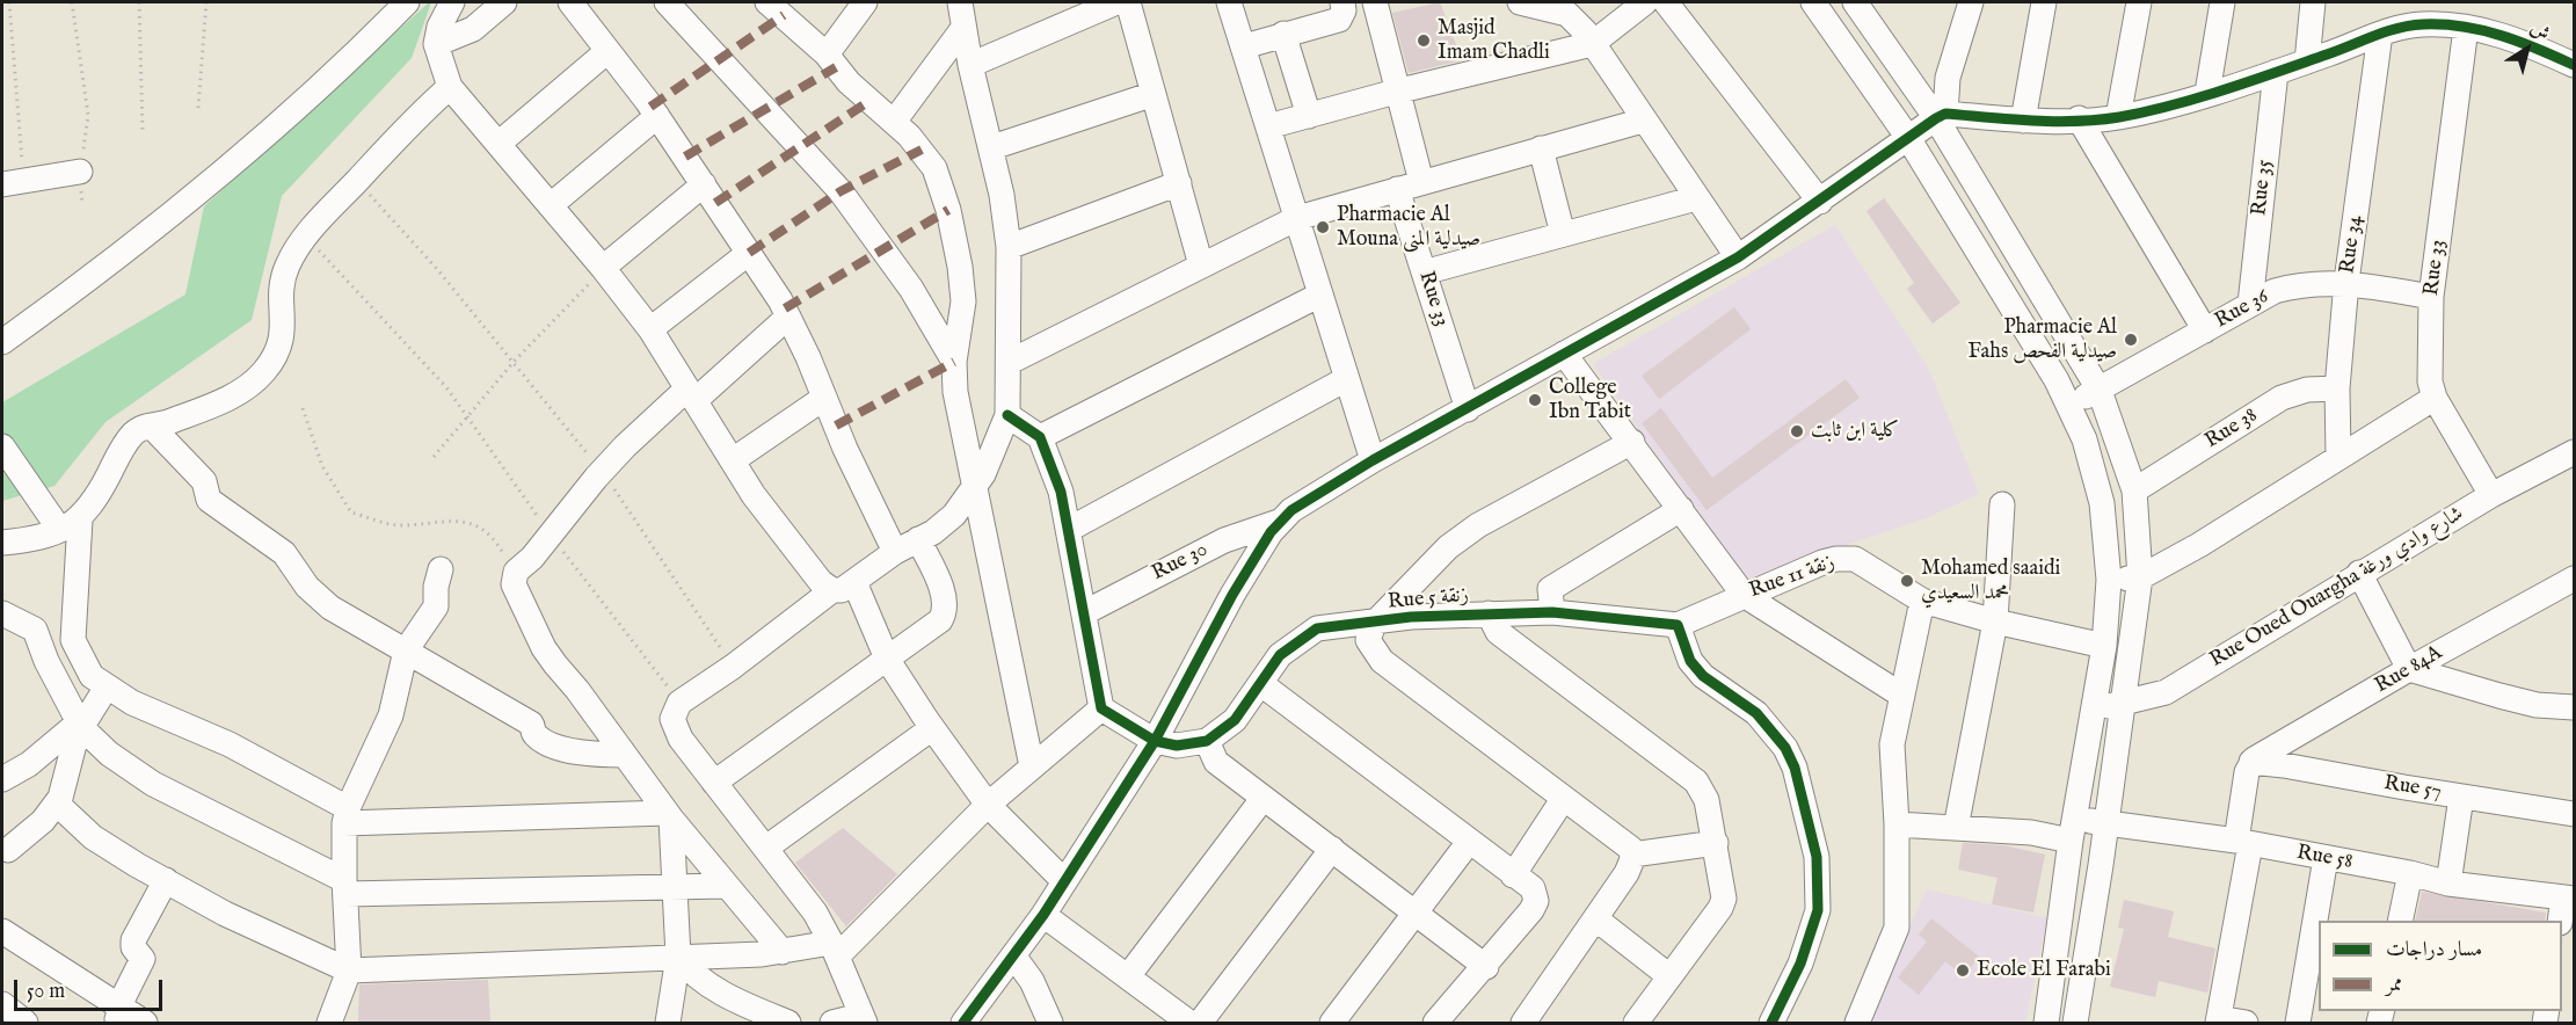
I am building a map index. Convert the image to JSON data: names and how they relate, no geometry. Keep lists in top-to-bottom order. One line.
{"streets":{"street":["Rue 35","Rue 34","Rue 33","Rue 36","Rue 38","Rue 30","Rue 11 زنقة","Rue Oued Ouargha شارع وادي ورغة","Rue 5 زنقة","Rue 84A","Rue 57","Rue 58"]},"crossings":[["Rue 35","Rue 36"],["Rue 34","Rue 36"],["Rue 34","Rue 38"],["Rue 33","Rue 36"],["Rue 33","Rue Oued Ouargha شارع وادي ورغة"],["Rue 11 زنقة","Rue 5 زنقة"],["Rue 84A","Rue 57"]],"places":["Masjid Imam Chadli","Pharmacie Al Mouna صيدلية المنى","Pharmacie Al Fahs صيدلية الفحص","College Ibn Tabit","كلية ابن ثابت","Mohamed saaidi محمد السعيدي","Ecole El Farabi"],"legend":["مسار دراجات","ممر"],"scale_bar":"50 m","north":"top right"}
